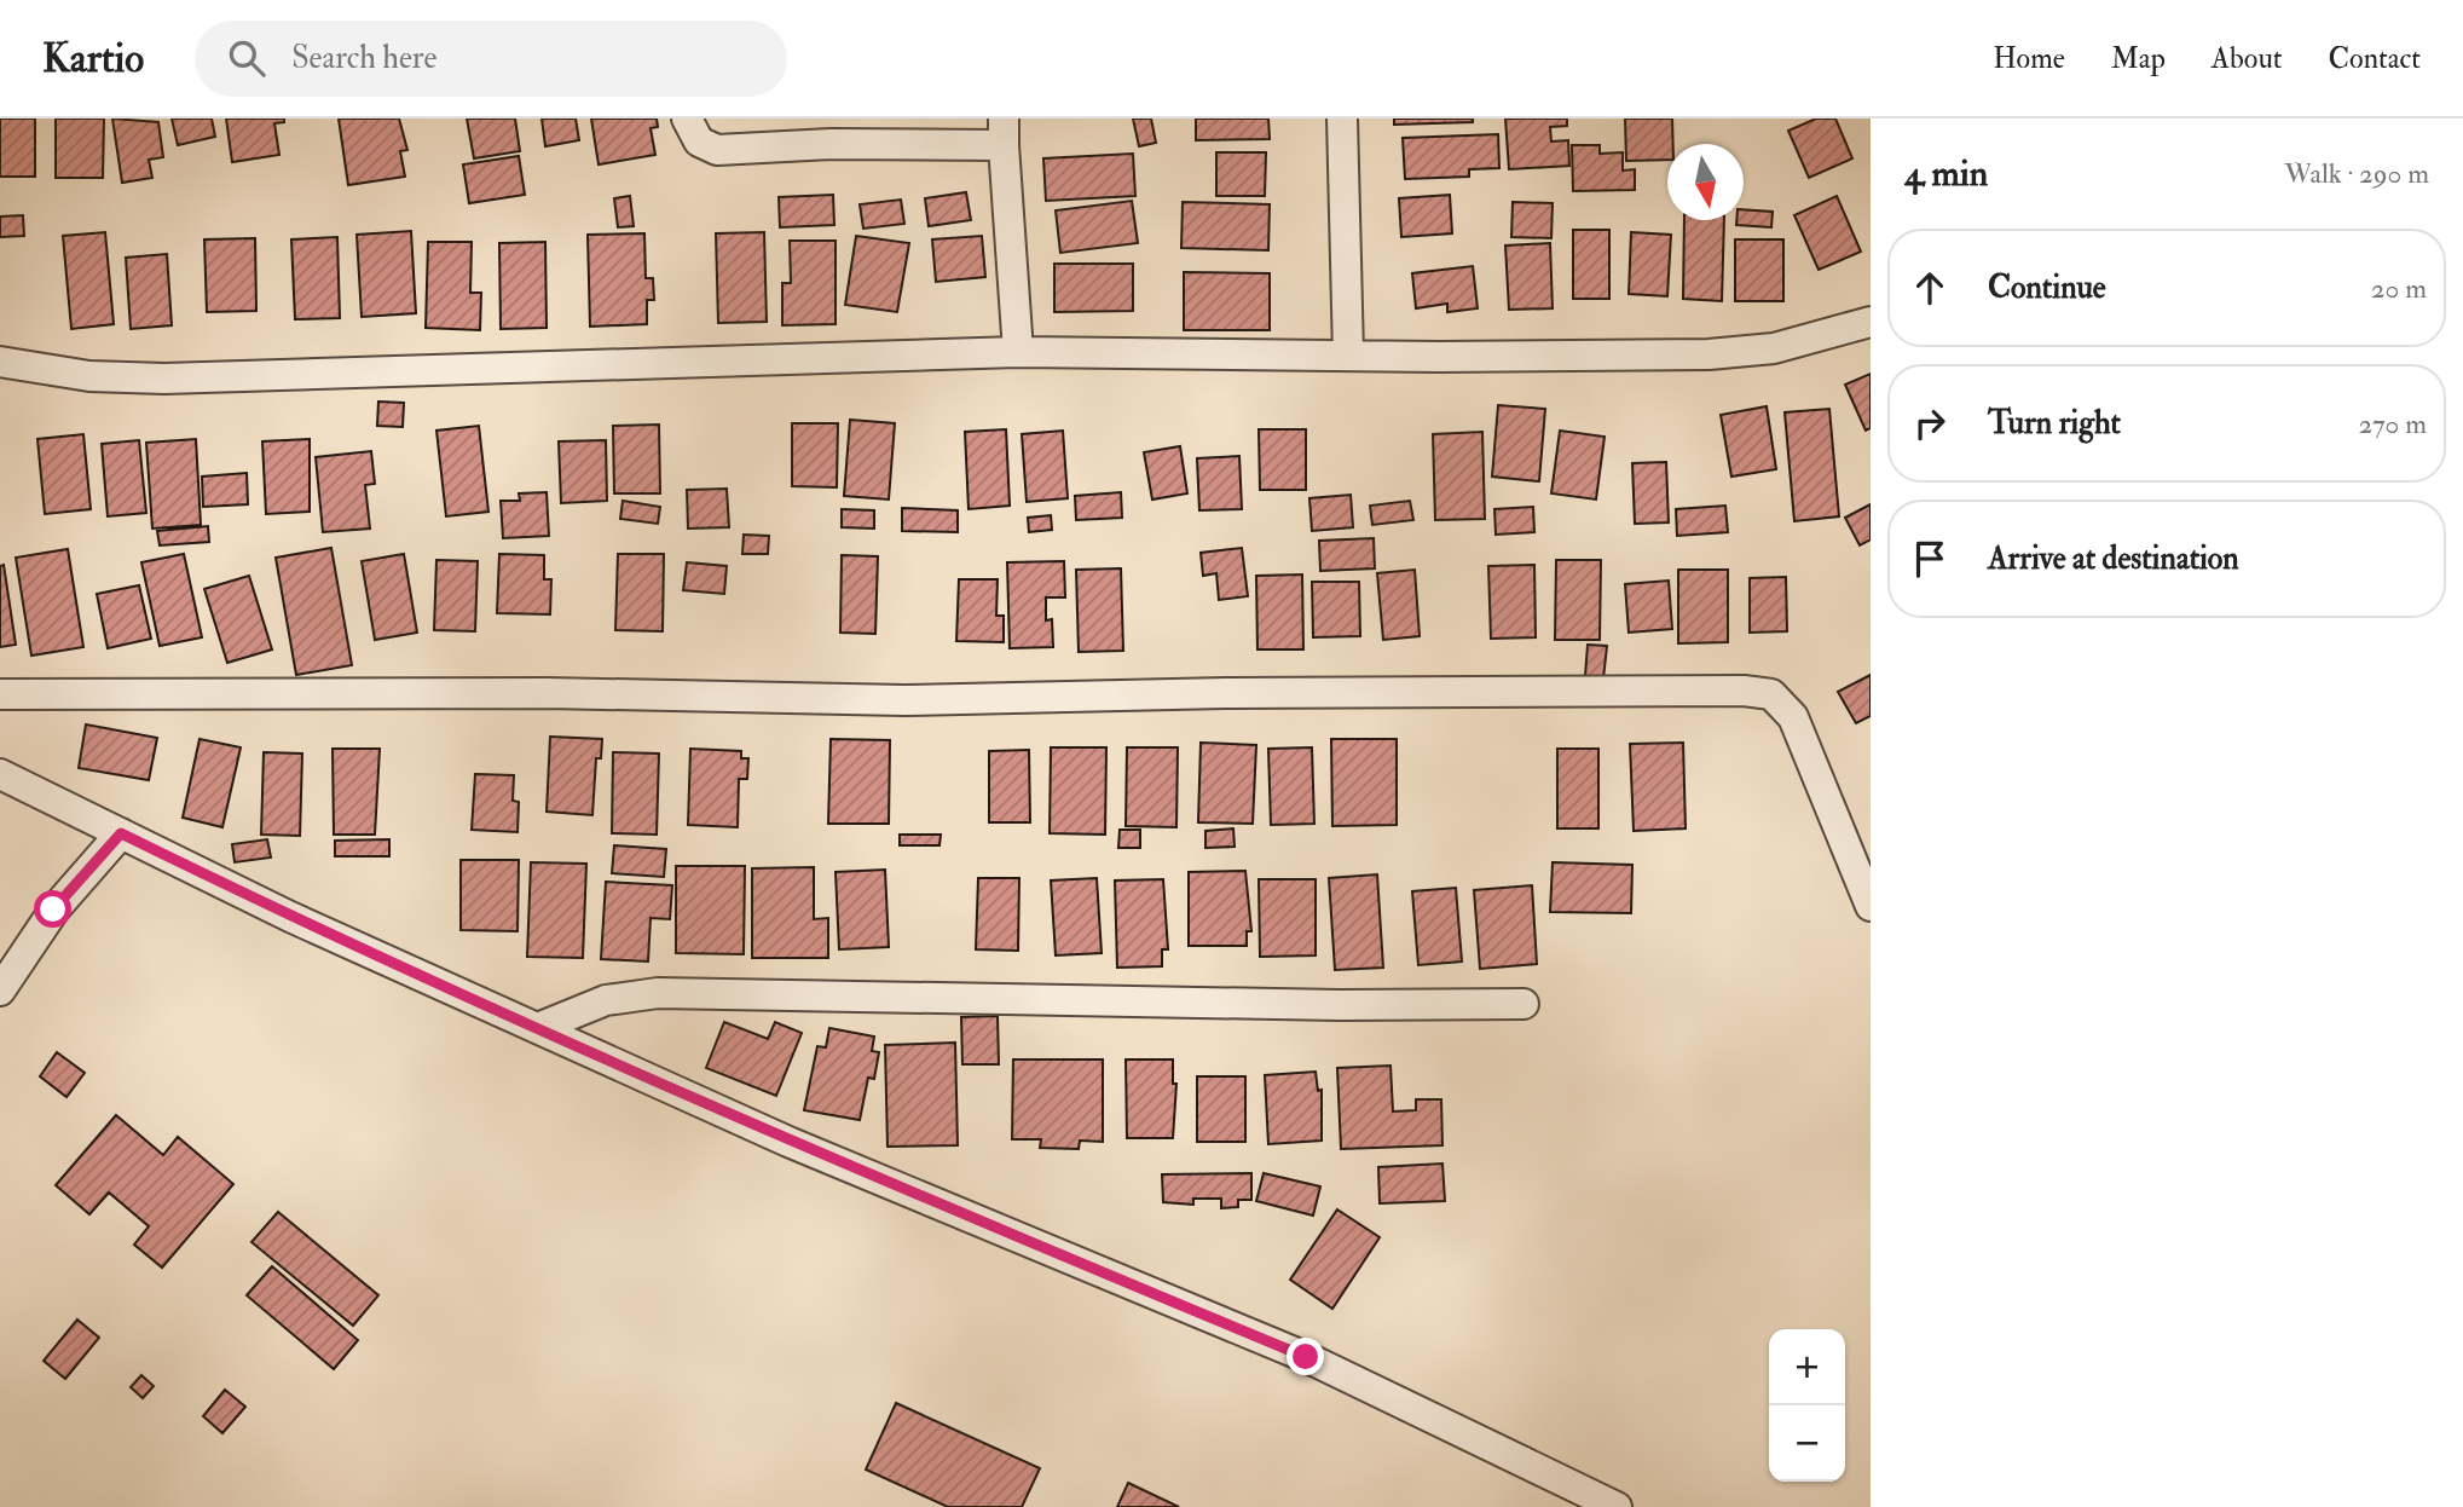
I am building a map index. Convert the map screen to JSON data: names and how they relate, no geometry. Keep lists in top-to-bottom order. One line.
{"north":"bottom","page":{"header":"Kartio","search":"Search here","nav":["Home","Map","About","Contact"],"heading":["4 min","Walk · 290 m"],"list":[["Continue","20 m"],["Turn right","270 m"],"Arrive at destination"],"map_buttons":["+","−"]}}
